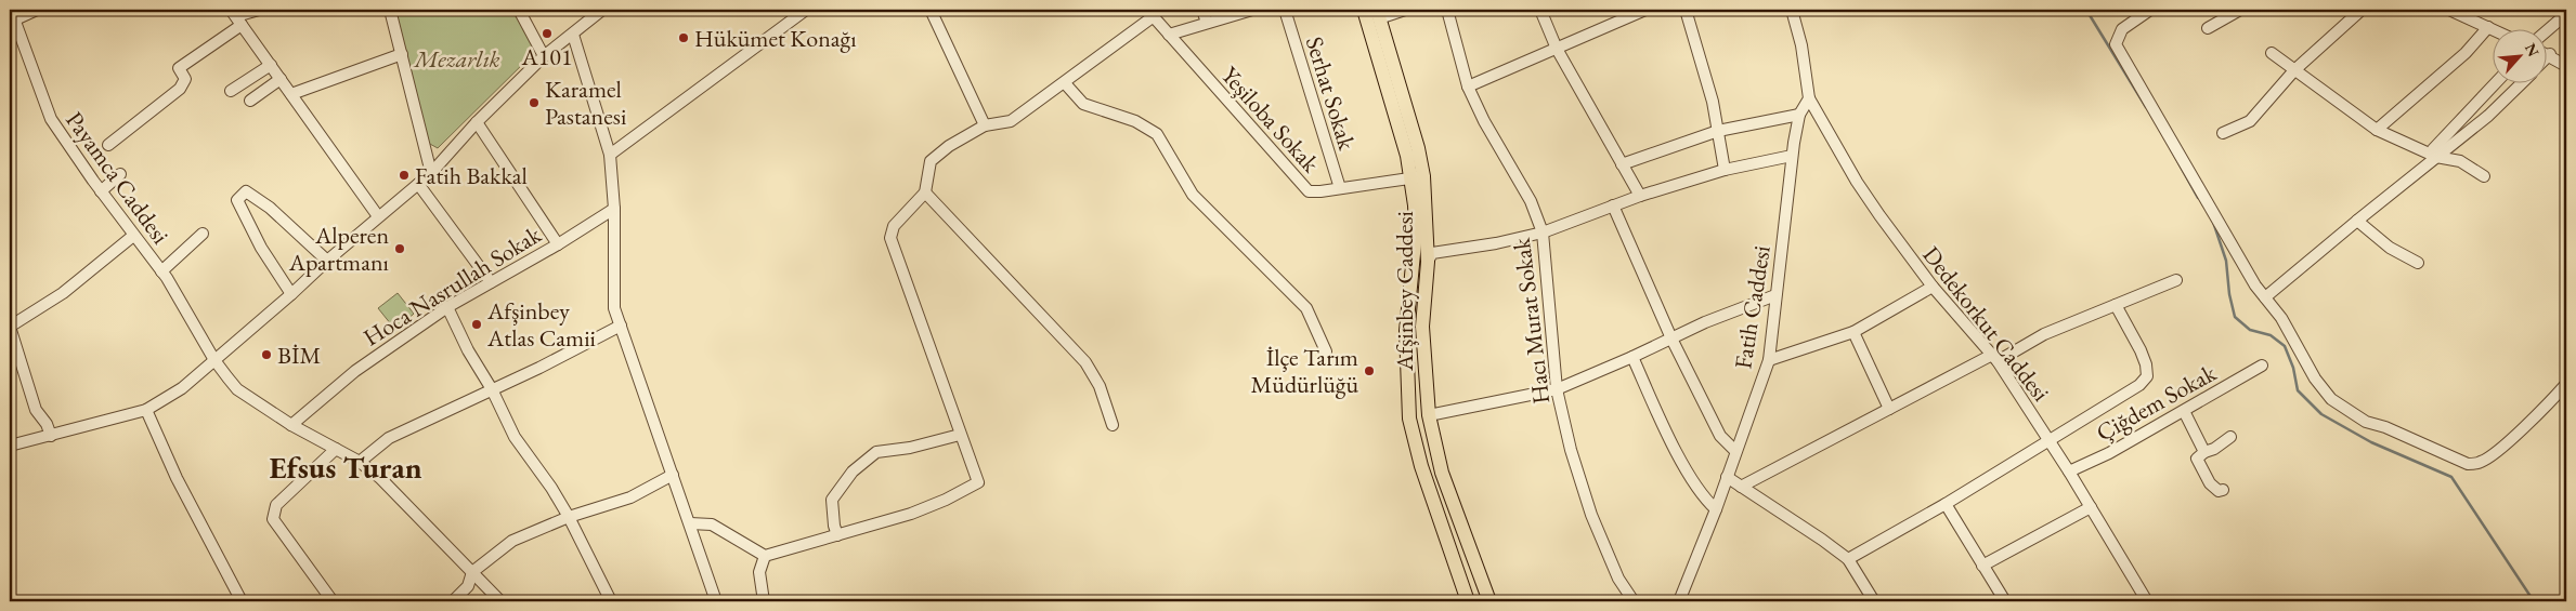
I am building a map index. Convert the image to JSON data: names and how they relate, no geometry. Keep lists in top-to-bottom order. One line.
{"streets":{"main road":["Afşinbey Caddesi"],"street":["Serhat Sokak","Yeşiloba Sokak","Payamca Caddesi","Hoca Nasrullah Sokak","Fatih Caddesi","Hacı Murat Sokak","Dedekorkut Caddesi","Çiğdem Sokak"]},"crossings":[["Serhat Sokak","Yeşiloba Sokak"],["Yeşiloba Sokak","Afşinbey Caddesi"],["Payamca Caddesi","Hoca Nasrullah Sokak"],["Fatih Caddesi","Dedekorkut Caddesi"],["Dedekorkut Caddesi","Çiğdem Sokak"]],"districts":["Efsus Turan"],"parks":["Mezarlık"],"places":["A101","Hükümet Konağı","Karamel Pastanesi","Fatih Bakkal","Alperen Apartmanı","Afşinbey Atlas Camii","BİM","İlçe Tarım Müdürlüğü"],"north":"top right"}
